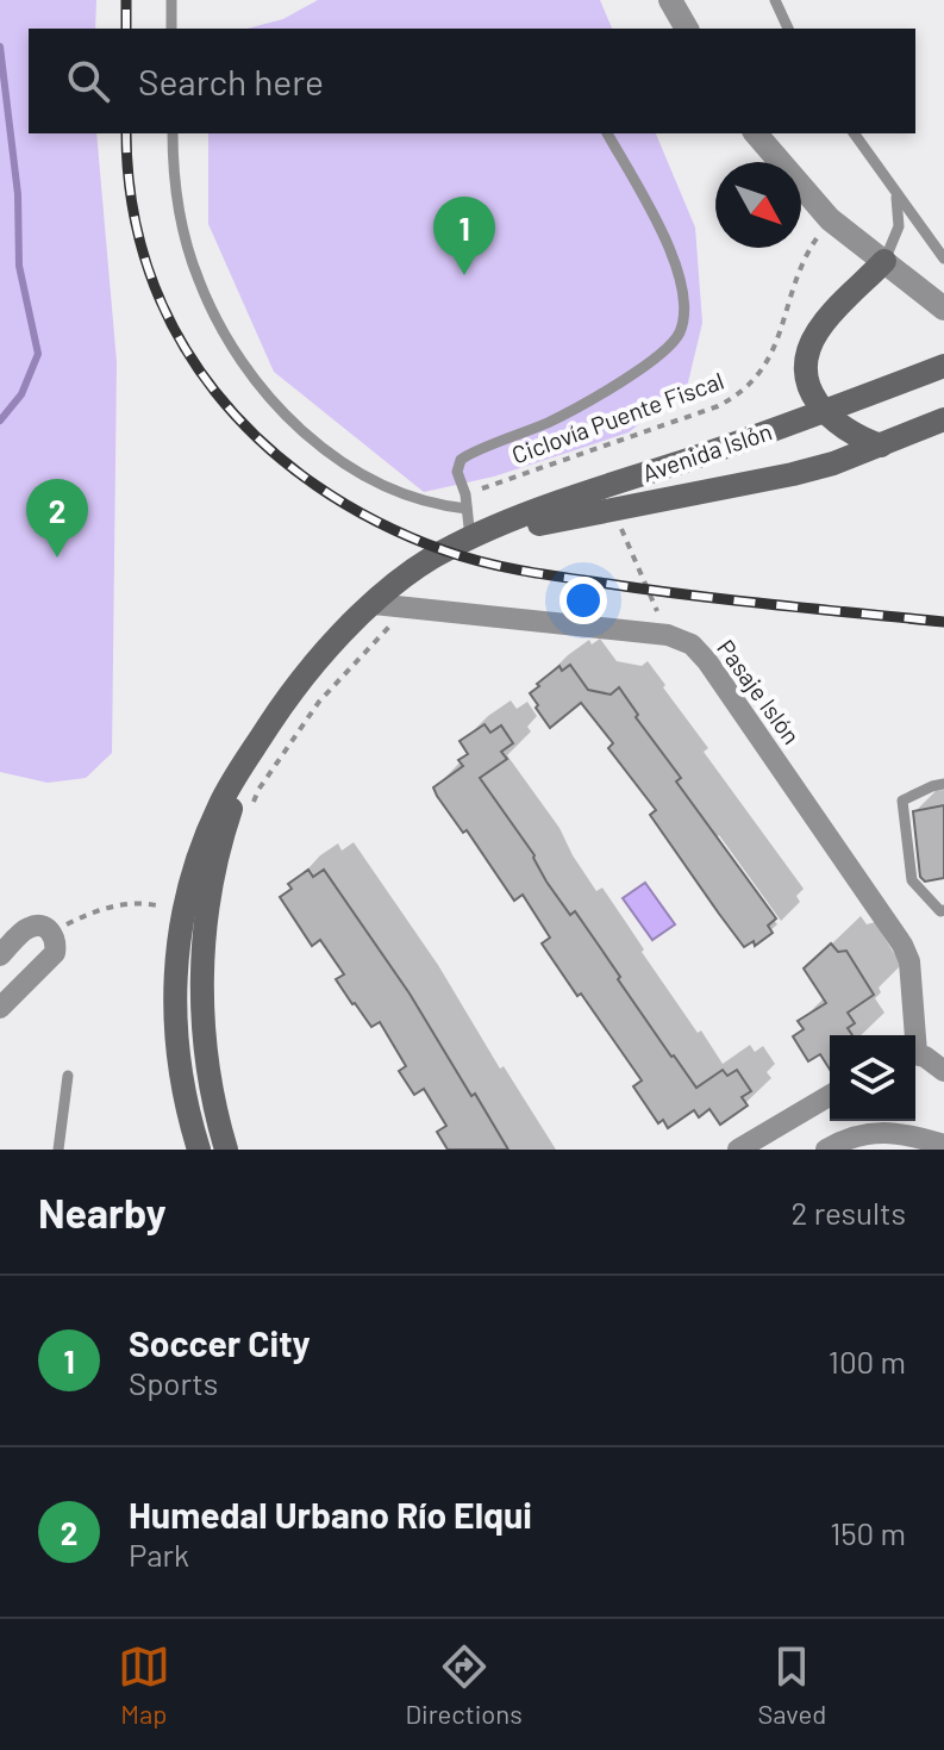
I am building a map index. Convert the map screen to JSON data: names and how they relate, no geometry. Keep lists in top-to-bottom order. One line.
{"streets":{"main road":["Avenida Islón"],"street":["Pasaje Islón"],"path":["Ciclovía Puente Fiscal"]},"crossings":[["Avenida Islón","Pasaje Islón"]],"north":"bottom right","page":{"search":"Search here","pins":["1","2"],"heading":["Nearby","2 results"],"list":[{"mark":"1","name":"Soccer City","note":"Sports","value":"100 m"},{"mark":"2","name":"Humedal Urbano Río Elqui","note":"Park","value":"150 m"}],"nav":["Map","Directions","Saved"]}}
